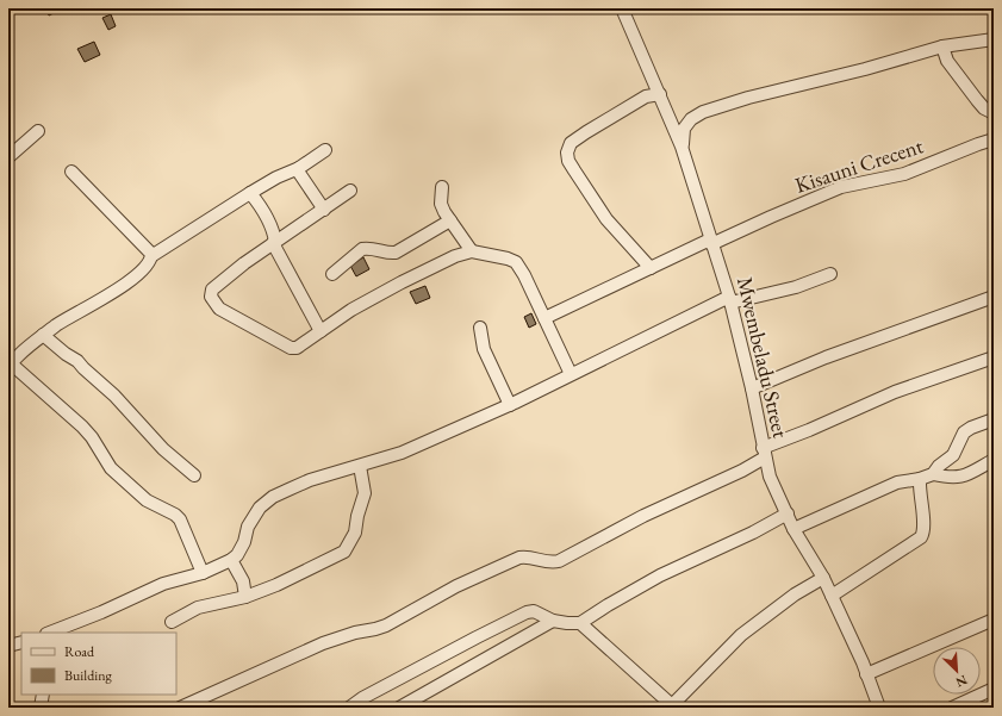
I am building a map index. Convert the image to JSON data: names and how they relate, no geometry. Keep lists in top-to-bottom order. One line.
{"streets":{"street":["Kisauni Crecent","Mwembeladu Street"]},"crossings":[["Kisauni Crecent","Mwembeladu Street"]],"legend":["Road","Building"],"north":"bottom right"}
